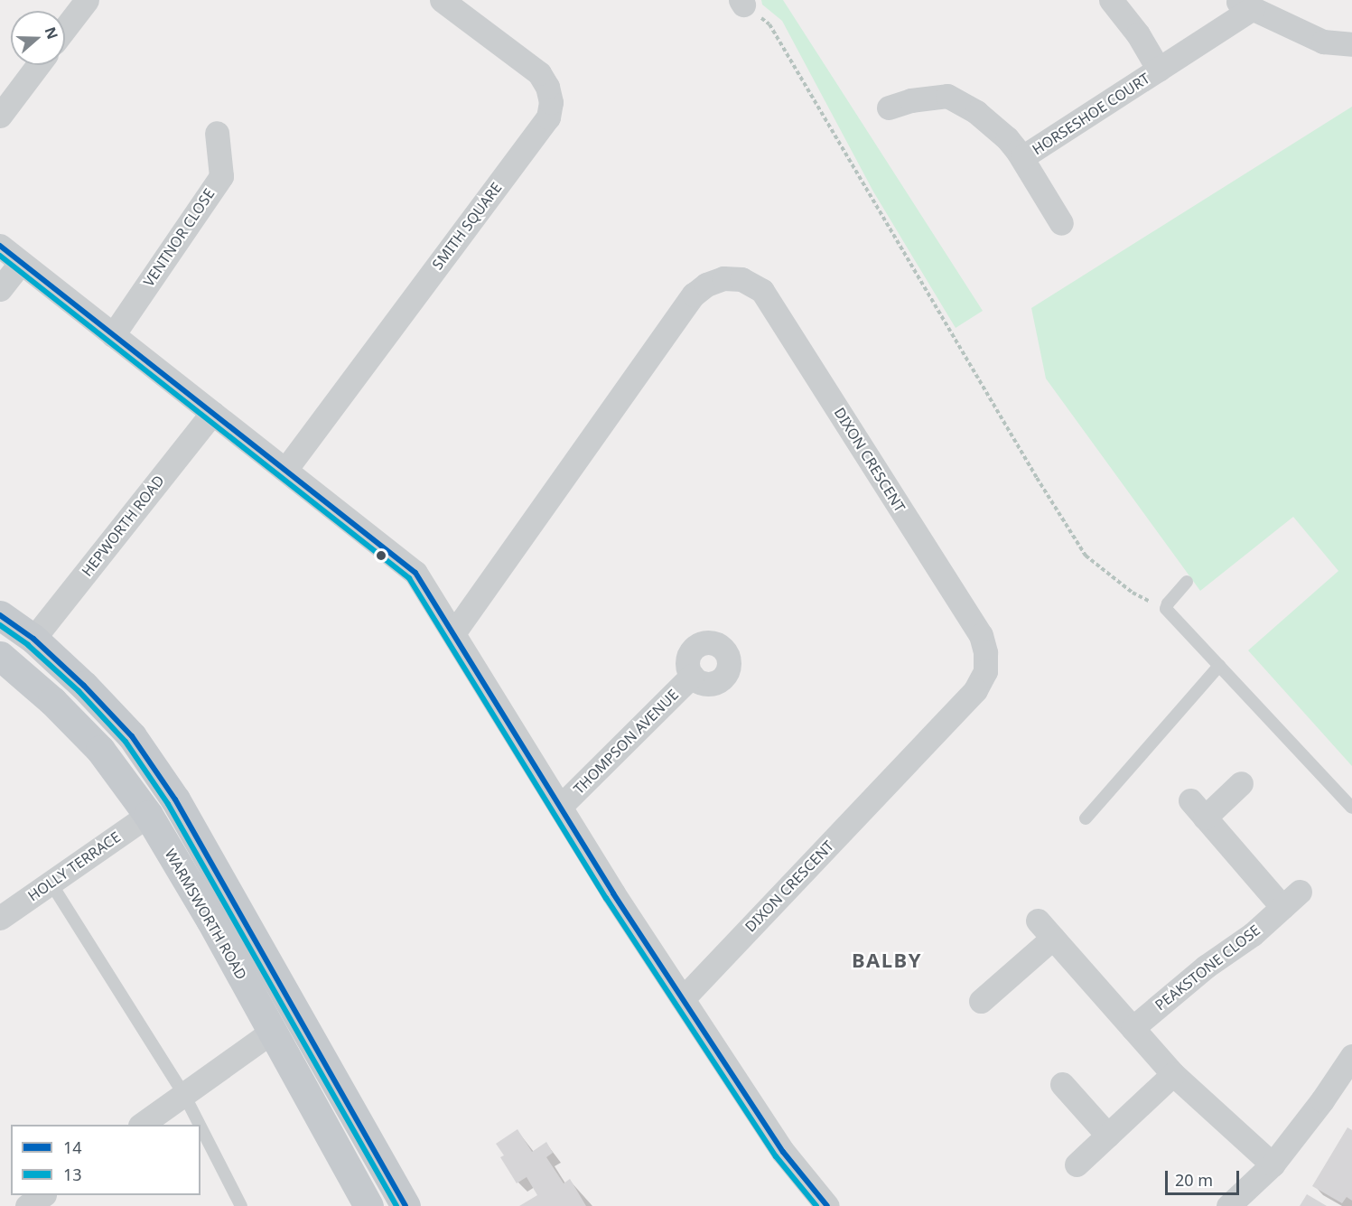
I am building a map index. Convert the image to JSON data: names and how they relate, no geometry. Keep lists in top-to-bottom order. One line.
{"streets":{"main road":["WARMSWORTH ROAD"],"street":["HORSESHOE COURT","SMITH SQUARE","VENTNOR CLOSE","DIXON CRESCENT","HEPWORTH ROAD","THOMPSON AVENUE","HOLLY TERRACE","PEAKSTONE CLOSE"]},"crossings":[["HEPWORTH ROAD","WARMSWORTH ROAD"],["HOLLY TERRACE","WARMSWORTH ROAD"]],"districts":["BALBY"],"lines":["transit line 14","transit line 13"],"legend":["14","13"],"scale_bar":"20 m","north":"right"}
